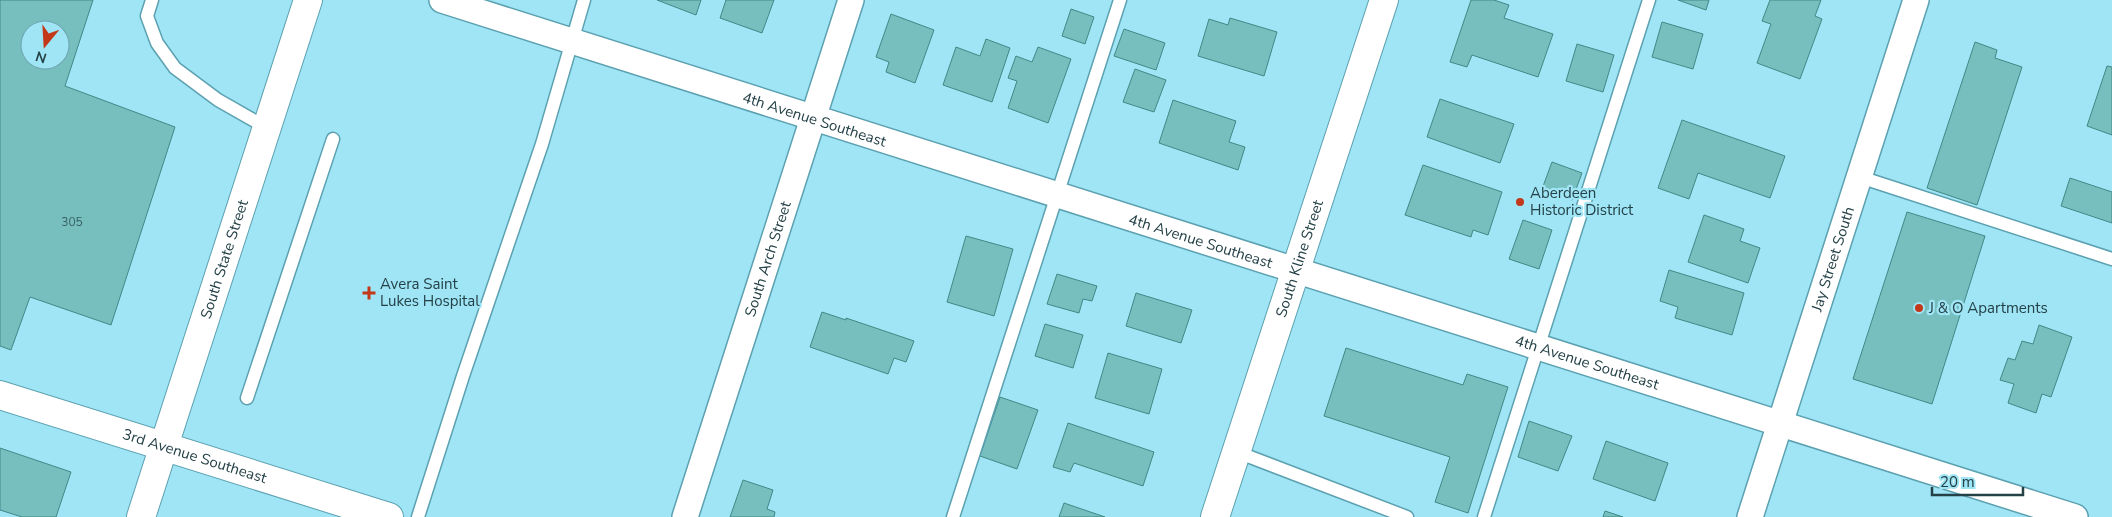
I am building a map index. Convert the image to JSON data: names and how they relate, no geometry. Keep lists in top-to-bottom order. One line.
{"streets":{"street":["4th Avenue Southeast","South Arch Street","South Kline Street","South State Street","Jay Street South","3rd Avenue Southeast"]},"crossings":[["4th Avenue Southeast","South Arch Street"],["4th Avenue Southeast","South Kline Street"],["4th Avenue Southeast","Jay Street South"],["South State Street","3rd Avenue Southeast"]],"places":{"other":["Aberdeen Historic District","J & O Apartments"],"health":["Avera Saint Lukes Hospital"]},"house_numbers":["305"],"scale_bar":"20 m","north":"bottom"}
